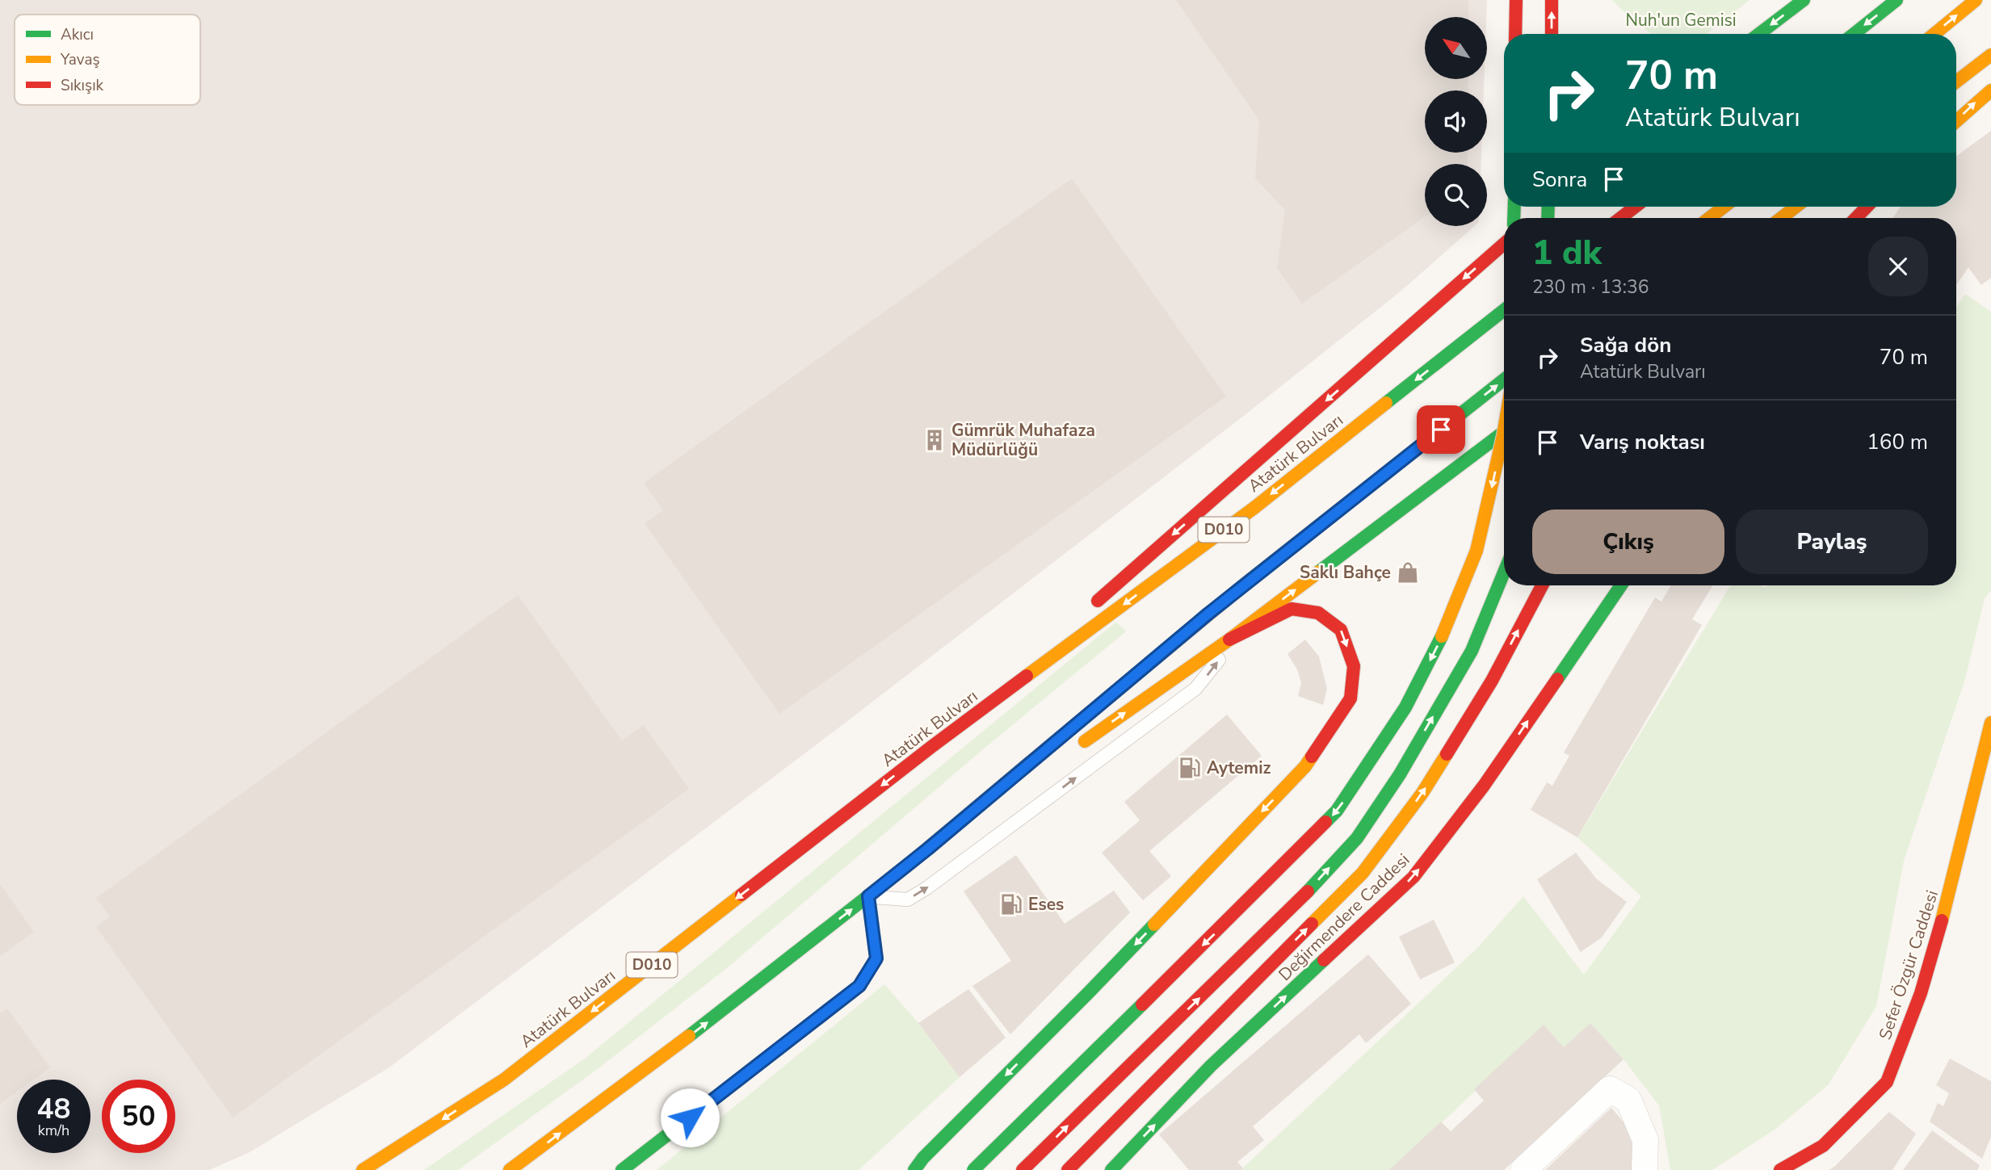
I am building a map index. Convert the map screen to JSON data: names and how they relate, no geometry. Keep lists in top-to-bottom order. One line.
{"streets":{"main road":["Atatürk Bulvarı","D010","Değirmendere Caddesi","Sefer Özgür Caddesi"]},"parks":["Nuh'un Gemisi"],"places":{"building":["Gümrük Muhafaza Müdürlüğü"],"shop":["Saklı Bahçe"],"fuel station":["Aytemiz","Eses"]},"legend":["Akıcı","Yavaş","Sıkışık"],"north":"top left","page":{"turn":["70 m","Atatürk Bulvarı"],"then":"Sonra","heading":["1 dk","230 m · 13:36"],"list":[{"name":"Sağa dön","note":"Atatürk Bulvarı","value":"70 m"},{"name":"Varış noktası","value":"160 m"}],"buttons":["Çıkış","Paylaş"],"speed":"48 km/h","limit":"50"}}
